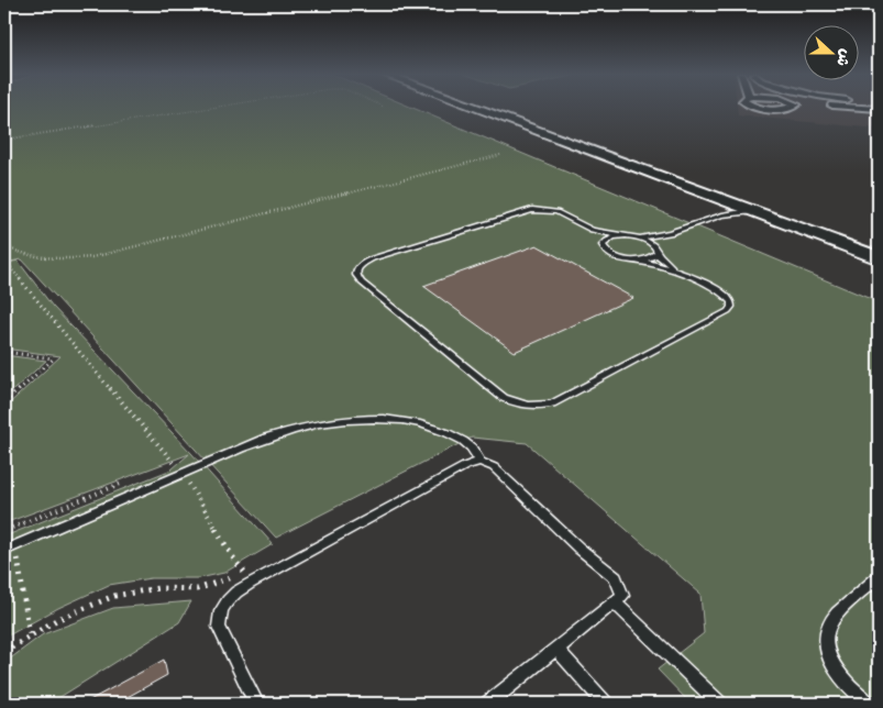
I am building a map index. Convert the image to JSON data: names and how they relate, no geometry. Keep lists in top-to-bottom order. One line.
{"north":"right"}
